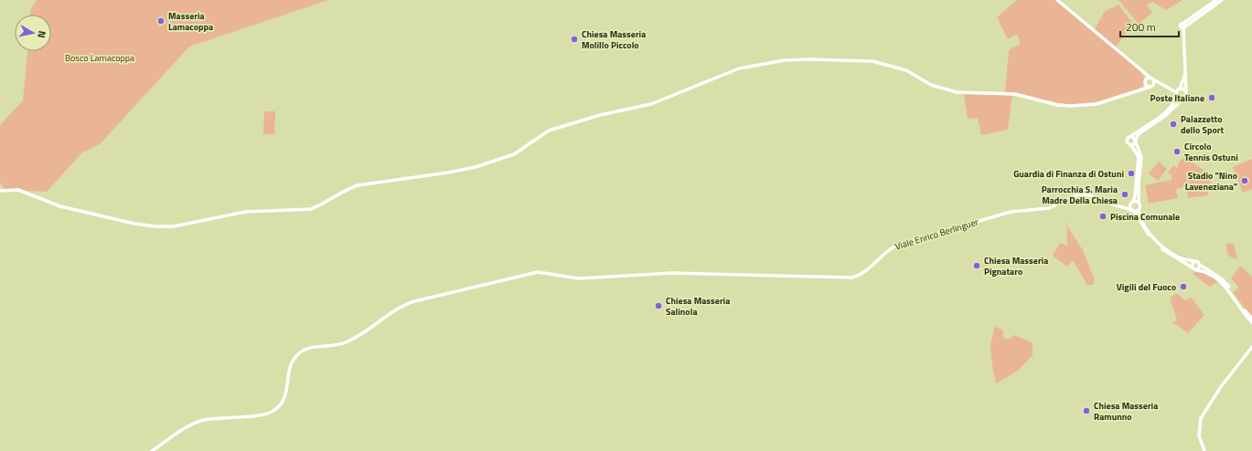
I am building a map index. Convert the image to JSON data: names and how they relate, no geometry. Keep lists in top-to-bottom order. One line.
{"streets":{"main road":["Viale Enrico Berlinguer"]},"parks":["Bosco Lamacoppa"],"places":["Masseria Lamacoppa","Chiesa Masseria Molillo Piccolo","Poste Italiane","Palazzetto dello Sport","Circolo Tennis Ostuni","Guardia di Finanza di Ostuni","Stadio \"Nino Laveneziana\"","Parrocchia S. Maria Madre Della Chiesa","Piscina Comunale","Chiesa Masseria Pignataro","Vigili del Fuoco","Chiesa Masseria Salinola","Chiesa Masseria Ramunno"],"scale_bar":"200 m","north":"right"}
